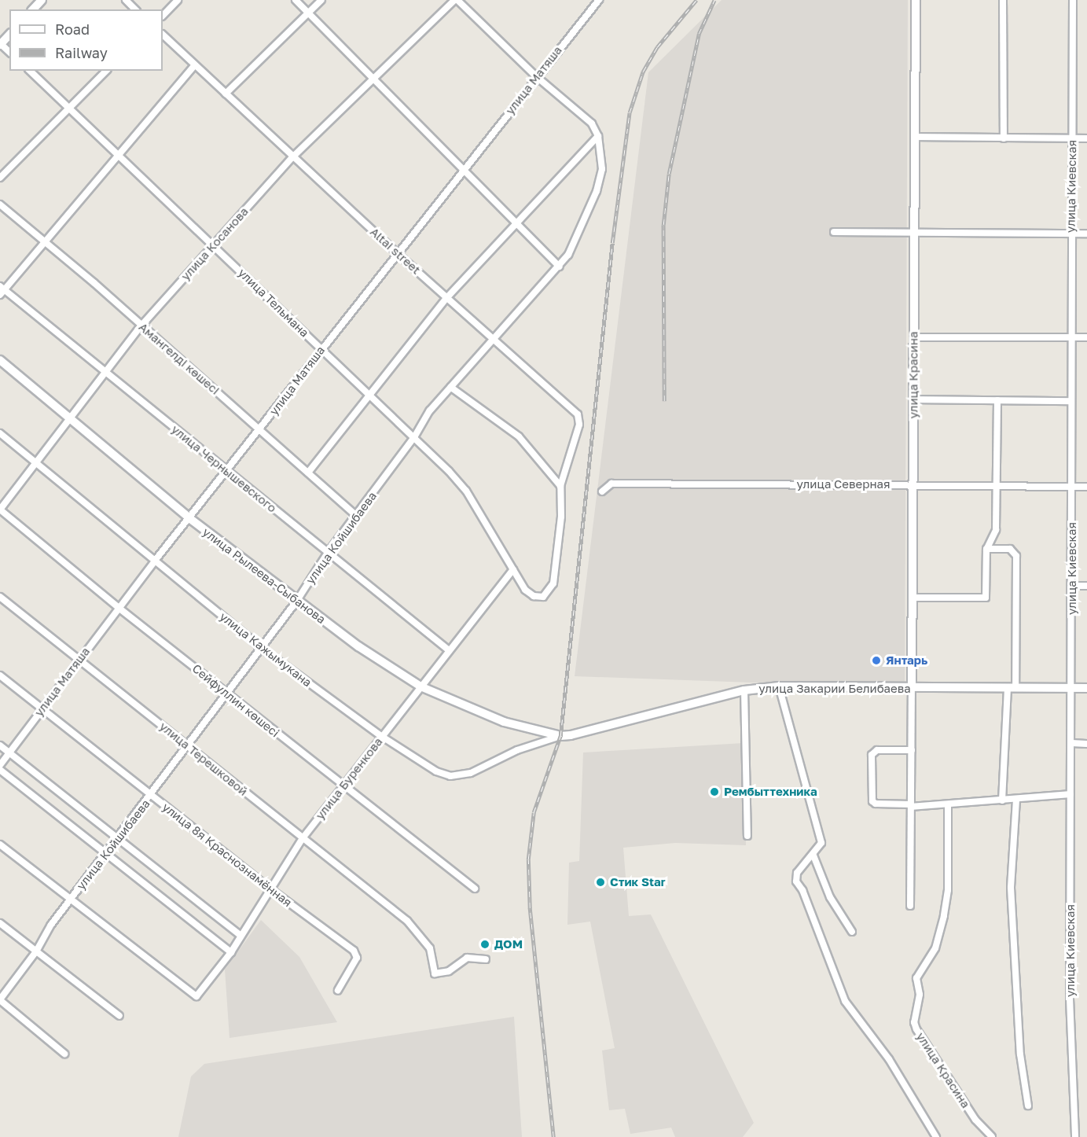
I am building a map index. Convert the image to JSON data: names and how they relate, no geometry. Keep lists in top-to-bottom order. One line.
{"streets":{"street":["улица Матяша","улица Киевская","улица Косанова","Altai street","улица Тельмана","Амангелді көшесі","улица Красина","улица Чернышевского","улица Северная","улица Койшибаева","улица Рылеева-Сыбанова","улица Кажымукана","улица Закарии Белибаева","Сейфуллин көшесі","улица Терешковой","улица Буренкова","улица 8я Краснознамённая"]},"crossings":[["улица Матяша","Altai street"],["улица Матяша","улица Тельмана"],["улица Матяша","Амангелді көшесі"],["улица Матяша","улица Чернышевского"],["улица Матяша","улица Рылеева-Сыбанова"],["улица Матяша","улица Кажымукана"],["улица Матяша","Сейфуллин көшесі"],["улица Матяша","улица Терешковой"],["улица Матяша","улица 8я Краснознамённая"],["улица Киевская","улица Северная"],["улица Киевская","улица Закарии Белибаева"],["улица Косанова","Altai street"],["улица Косанова","улица Тельмана"],["улица Косанова","Амангелді көшесі"],["улица Косанова","улица Чернышевского"],["улица Косанова","улица Рылеева-Сыбанова"],["улица Косанова","улица Кажымукана"],["улица Косанова","Сейфуллин көшесі"],["Altai street","улица Тельмана"],["Altai street","улица Койшибаева"],["улица Тельмана","улица Койшибаева"],["улица Тельмана","улица Буренкова"],["Амангелді көшесі","улица Койшибаева"],["улица Красина","улица Северная"],["улица Красина","улица Закарии Белибаева"],["улица Чернышевского","улица Койшибаева"],["улица Чернышевского","улица Буренкова"],["улица Койшибаева","улица Рылеева-Сыбанова"],["улица Койшибаева","улица Кажымукана"],["улица Койшибаева","Сейфуллин көшесі"],["улица Койшибаева","улица Терешковой"],["улица Койшибаева","улица Буренкова"],["улица Койшибаева","улица 8я Краснознамённая"],["улица Рылеева-Сыбанова","улица Кажымукана"],["улица Рылеева-Сыбанова","улица Закарии Белибаева"],["улица Рылеева-Сыбанова","улица Буренкова"],["улица Кажымукана","улица Закарии Белибаева"],["улица Кажымукана","улица Буренкова"],["Сейфуллин көшесі","улица Буренкова"],["улица Терешковой","улица Буренкова"],["улица Буренкова","улица 8я Краснознамённая"]],"places":["Янтарь","Рембыттехника","Стик Star","ДОМ"],"legend":["Road","Railway"]}
